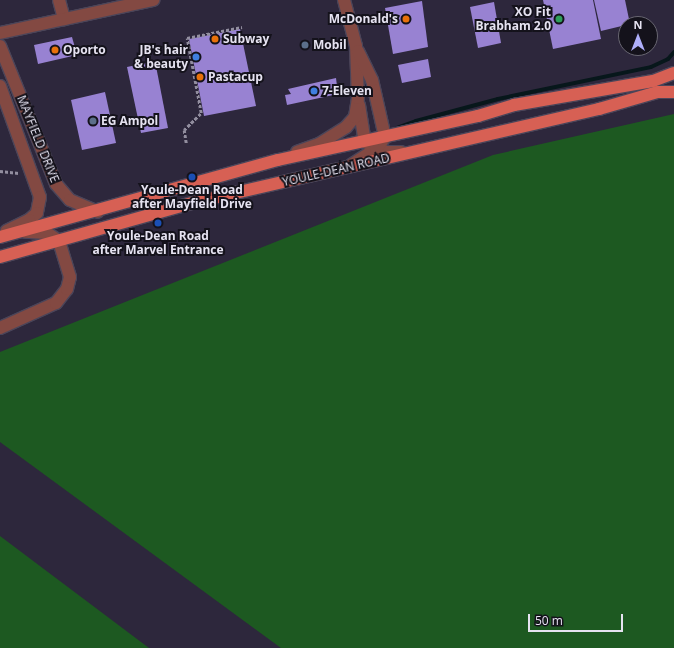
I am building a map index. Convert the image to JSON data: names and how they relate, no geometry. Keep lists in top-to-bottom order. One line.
{"streets":{"main road":["YOULE-DEAN ROAD"],"street":["MAYFIELD DRIVE"]},"crossings":[["MAYFIELD DRIVE","YOULE-DEAN ROAD"]],"places":["McDonald's","XO Fit Brabham 2.0","Subway","Mobil","Oporto","JB's hair & beauty","Pastacup","7-Eleven","EG Ampol","Youle-Dean Road after Mayfield Drive","Youle-Dean Road after Marvel Entrance"],"scale_bar":"50 m","north":"top"}
